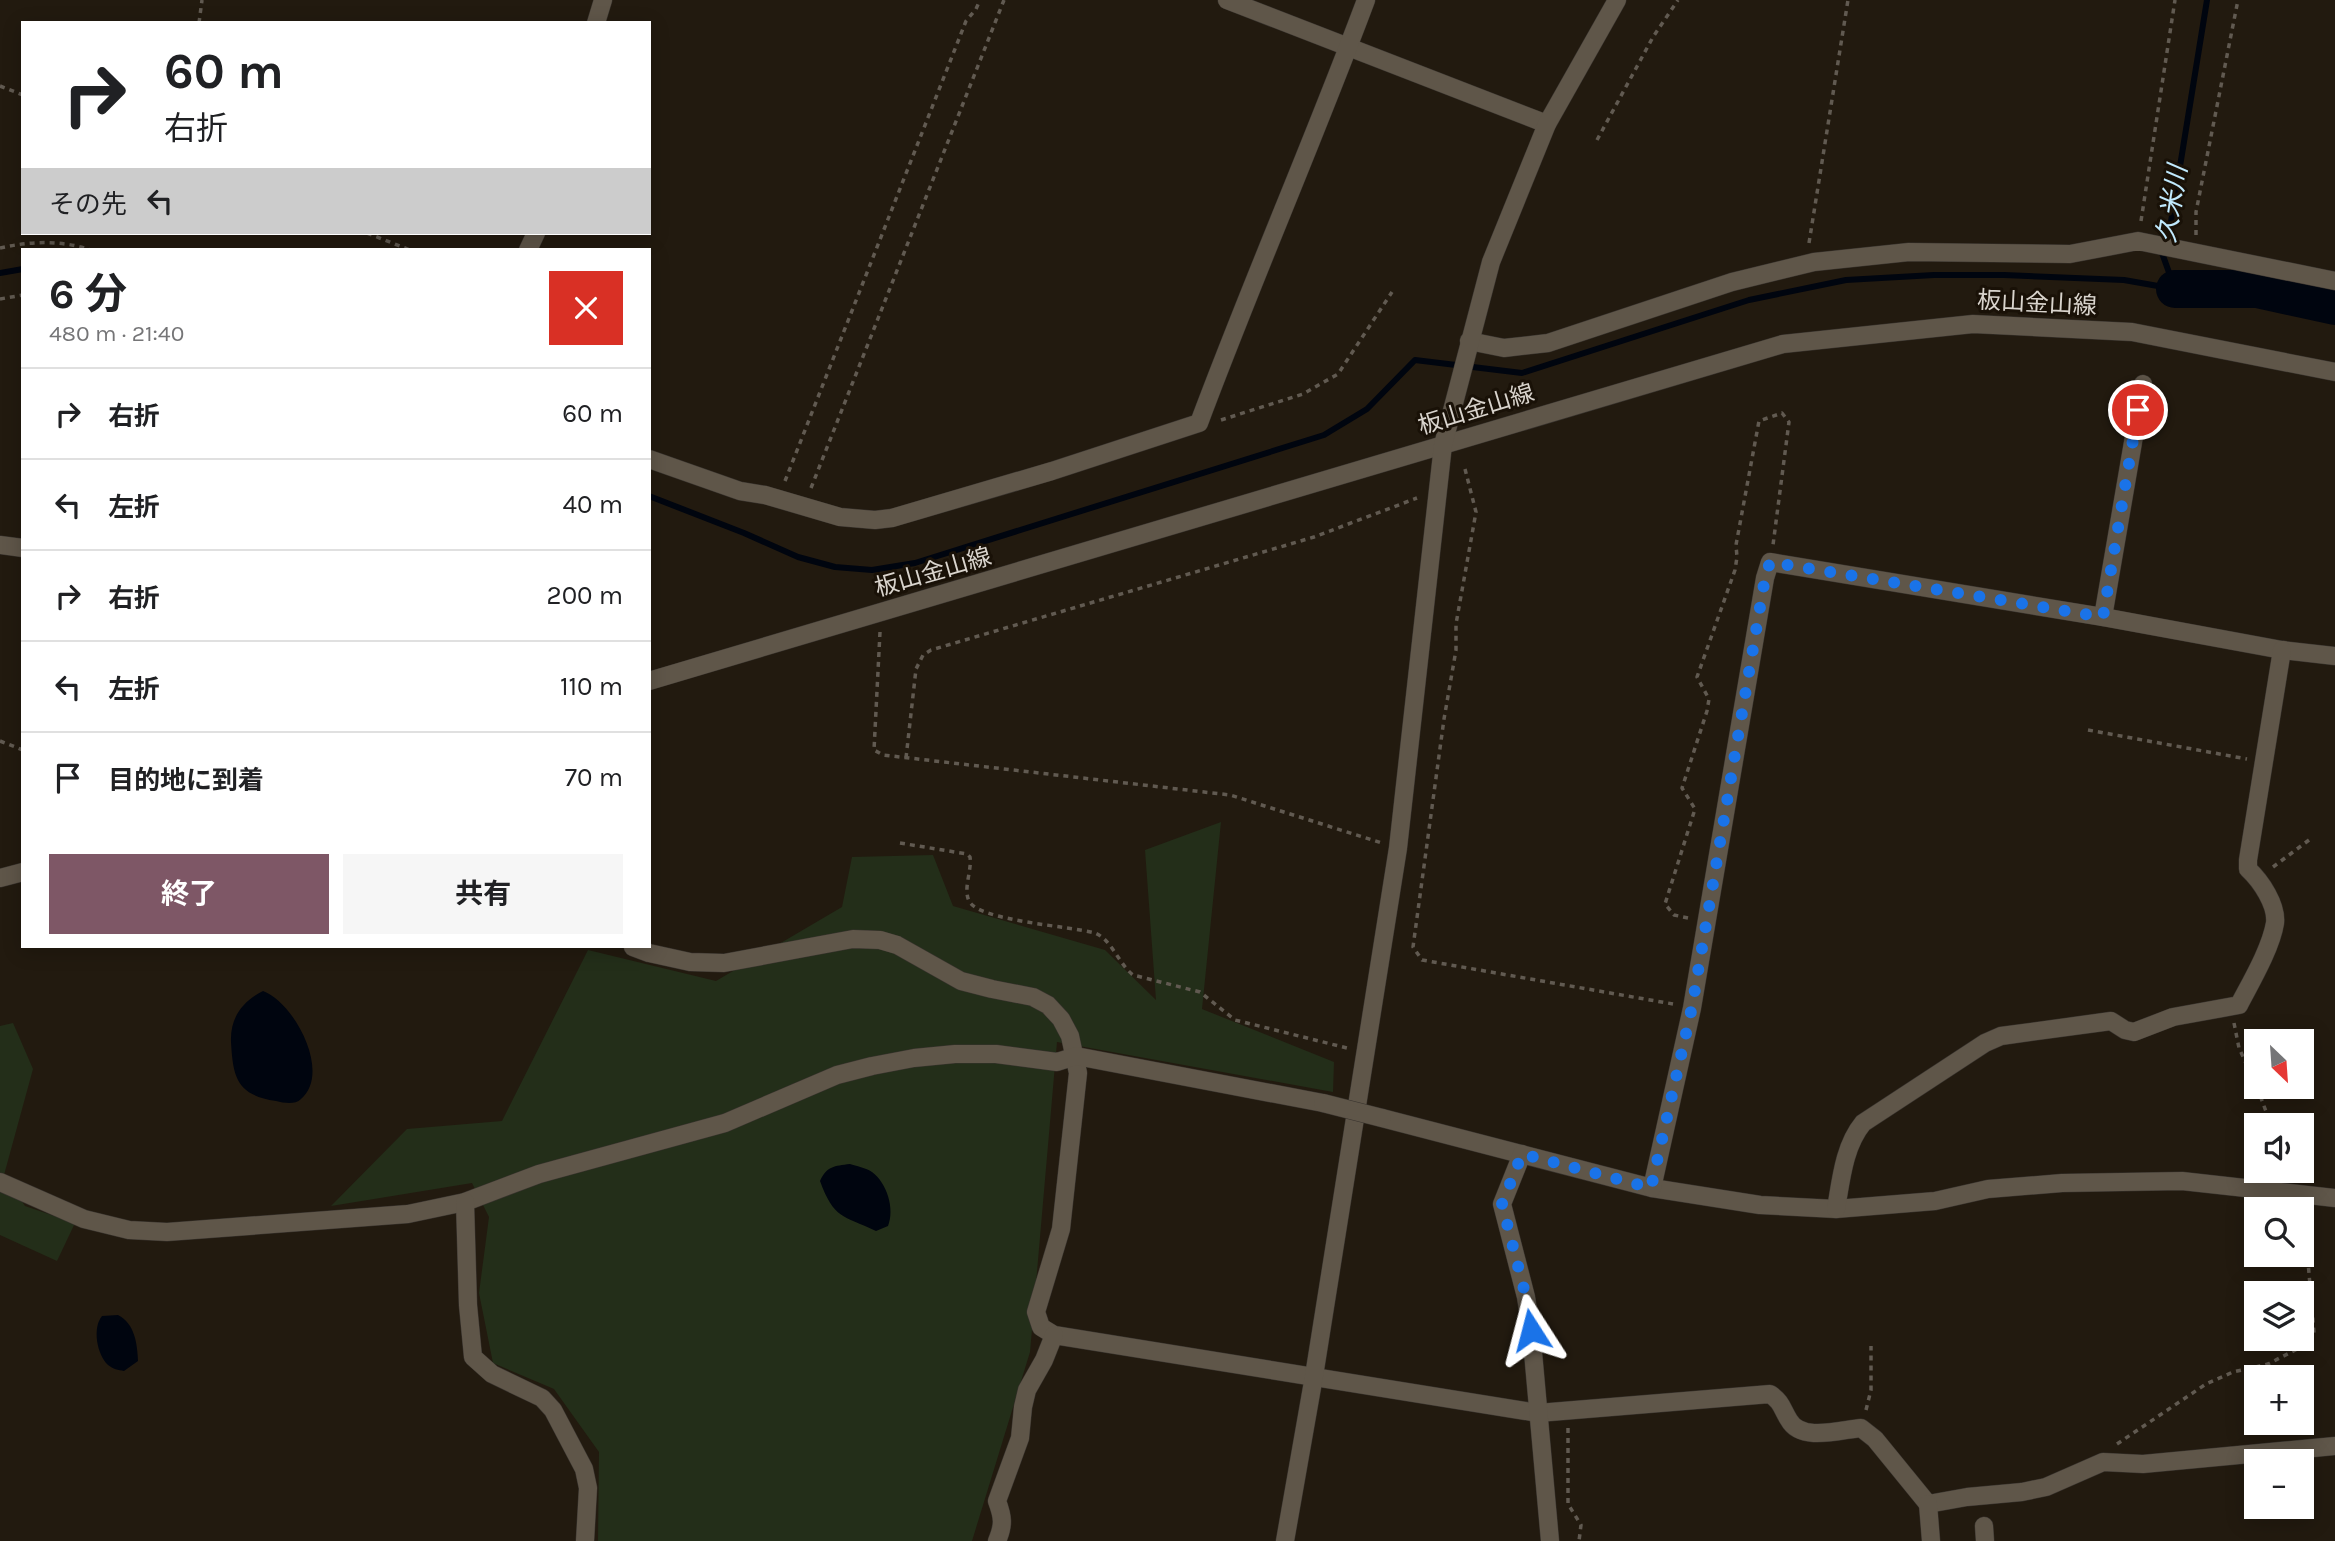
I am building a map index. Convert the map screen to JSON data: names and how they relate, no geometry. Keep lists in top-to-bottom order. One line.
{"streets":{"street":["板山金山線"]},"water":["久米川"],"north":"bottom right","page":{"turn":["60 m","右折"],"then":"その先","heading":["6 分","480 m · 21:40"],"list":[{"name":"右折","value":"60 m"},{"name":"左折","value":"40 m"},{"name":"右折","value":"200 m"},{"name":"左折","value":"110 m"},{"name":"目的地に到着","value":"70 m"}],"buttons":["終了","共有"],"map_buttons":["+","−"]}}
